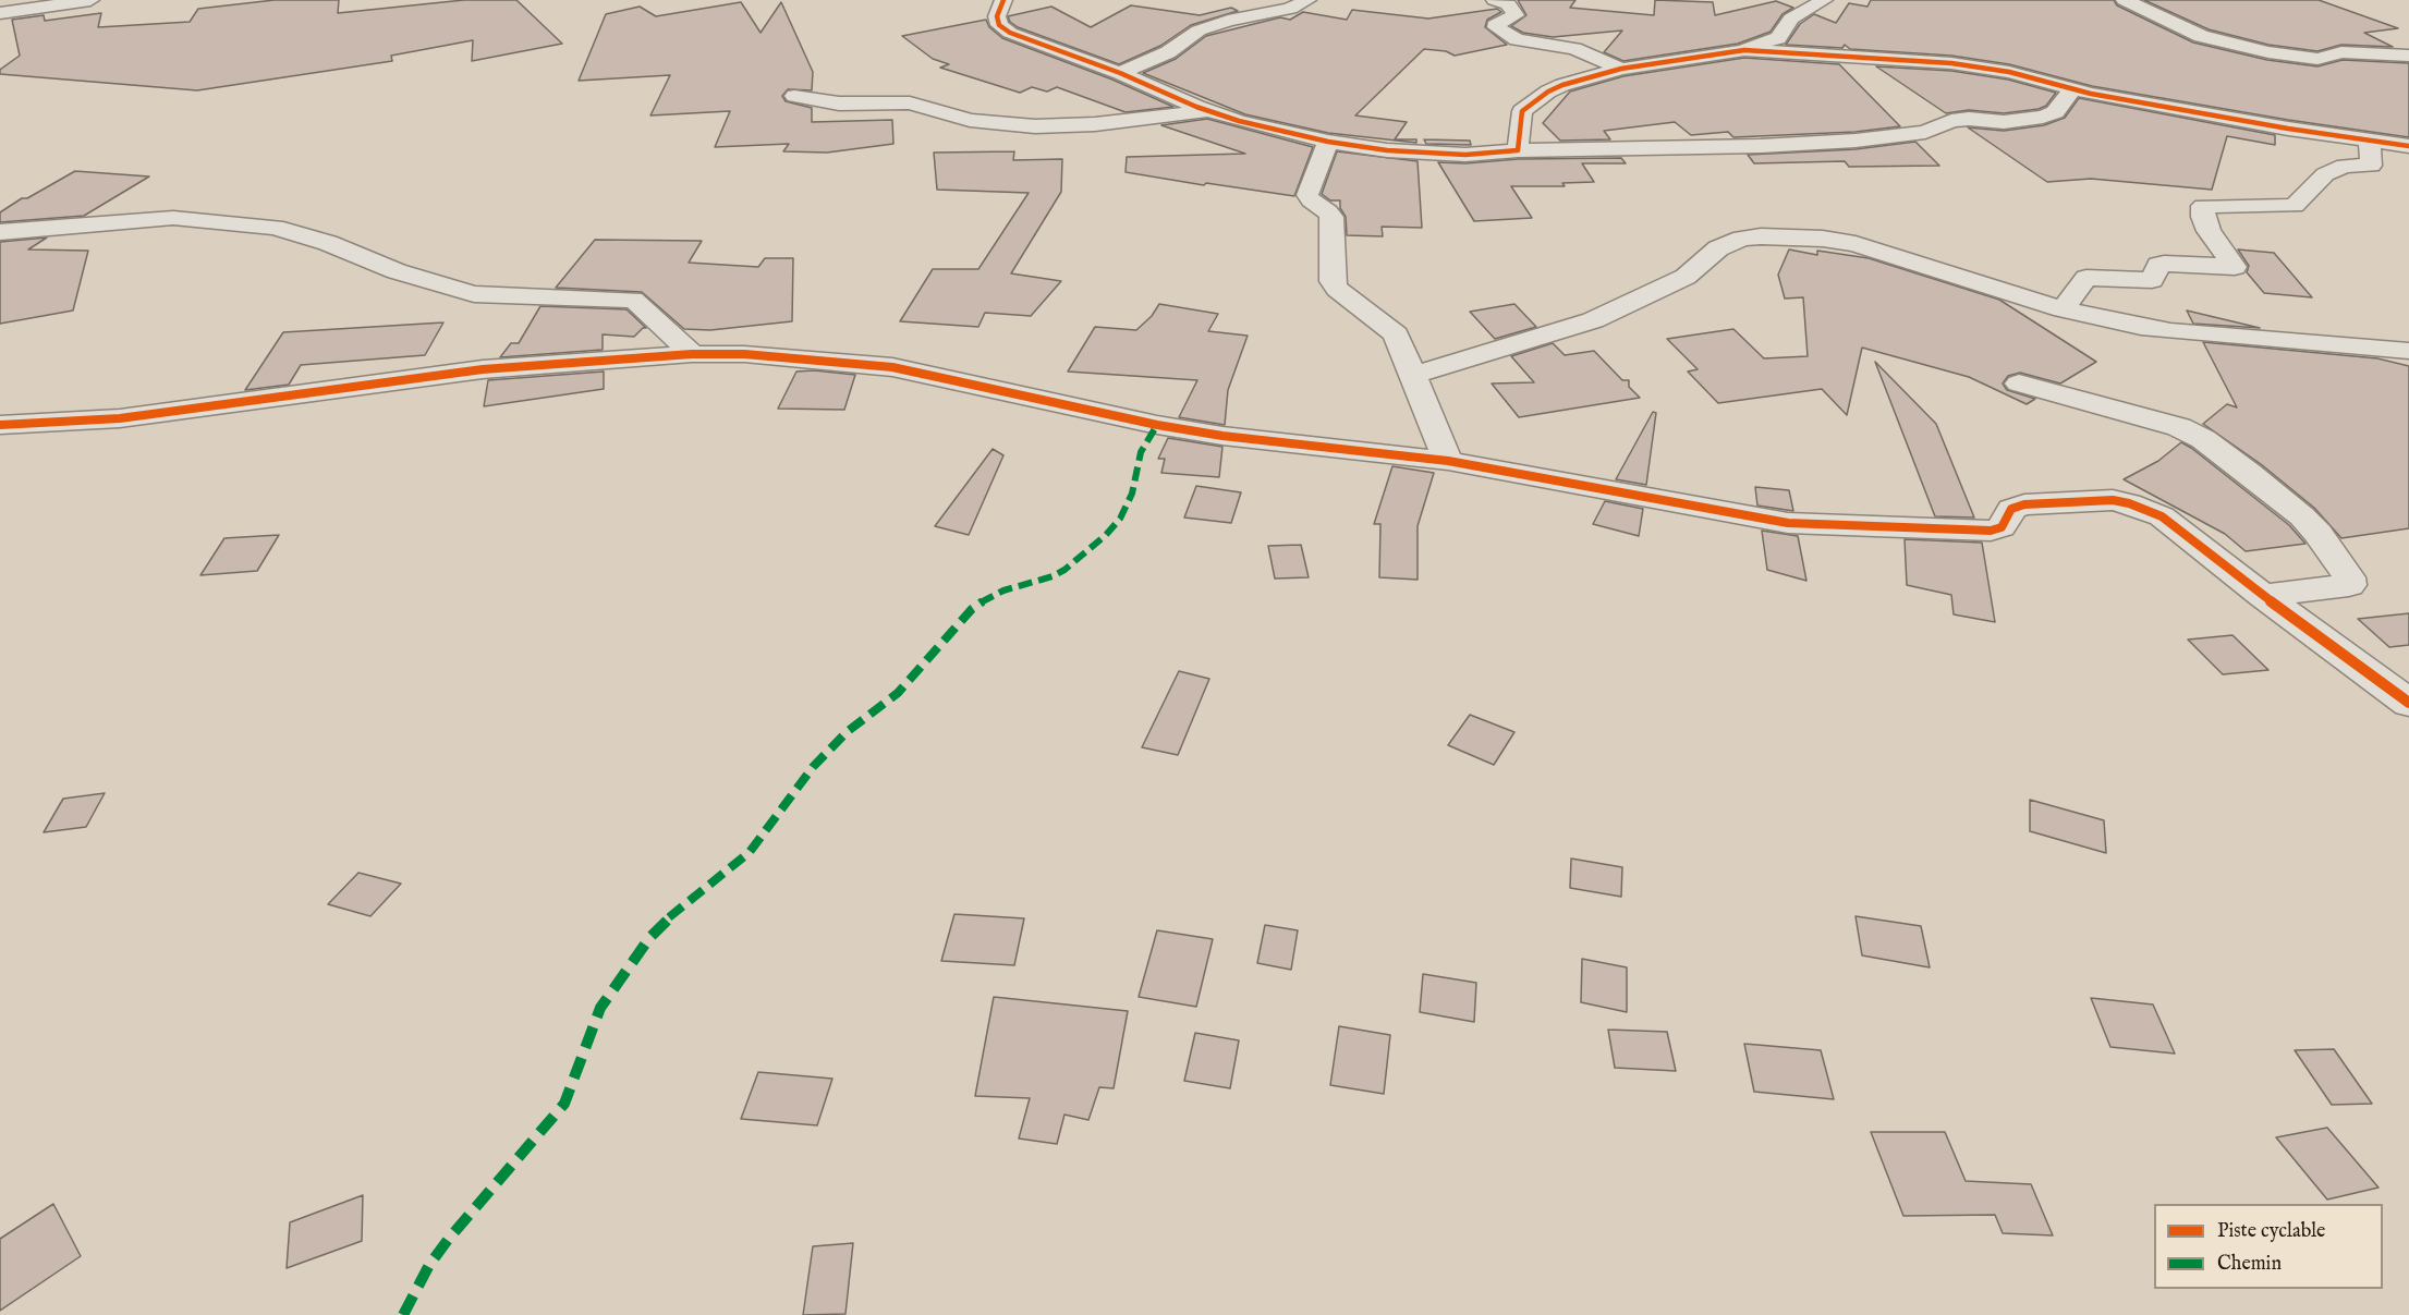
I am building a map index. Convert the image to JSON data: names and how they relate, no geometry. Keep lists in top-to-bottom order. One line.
{"legend":["Piste cyclable","Chemin"]}
